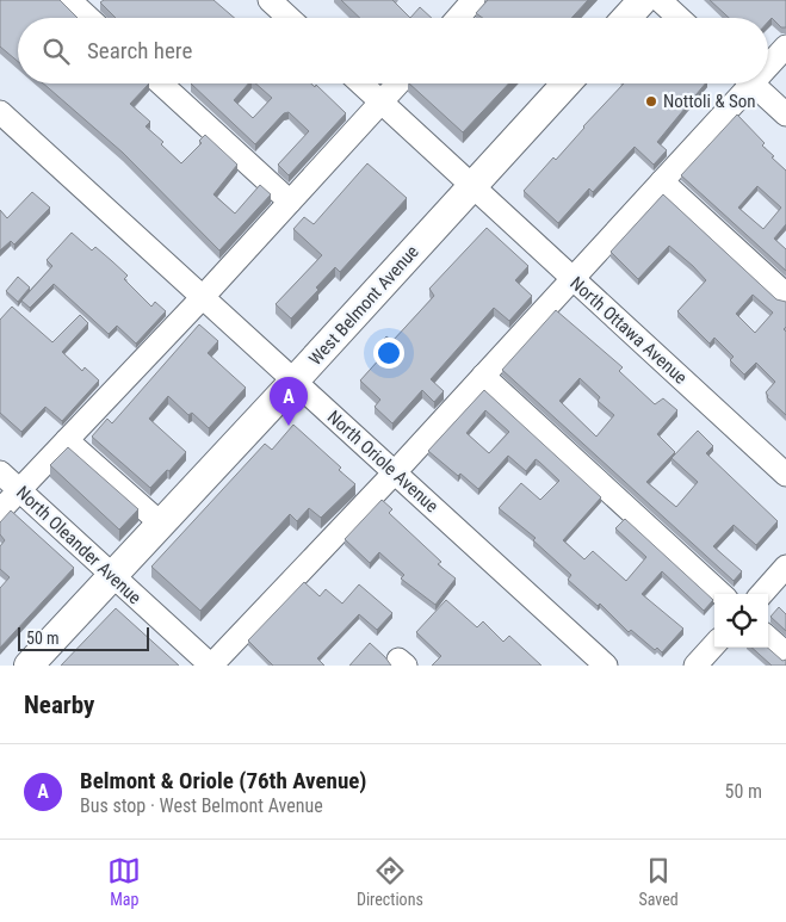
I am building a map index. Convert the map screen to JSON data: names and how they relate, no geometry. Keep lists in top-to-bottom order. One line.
{"streets":{"main road":["West Belmont Avenue"],"street":["North Ottawa Avenue","North Oriole Avenue","North Oleander Avenue"]},"crossings":[["West Belmont Avenue","North Ottawa Avenue"],["West Belmont Avenue","North Oriole Avenue"],["West Belmont Avenue","North Oleander Avenue"]],"places":["Nottoli & Son"],"scale_bar":"50 m","page":{"search":"Search here","pins":"A","scale":"50 m","heading":"Nearby","list":[{"mark":"A","name":"Belmont & Oriole (76th Avenue)","note":"Bus stop · West Belmont Avenue","value":"50 m"}],"nav":["Map","Directions","Saved"]}}
